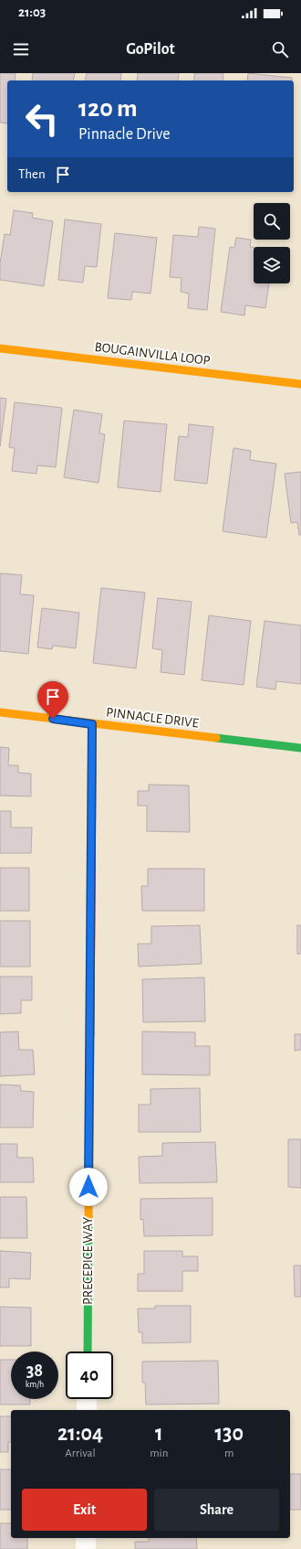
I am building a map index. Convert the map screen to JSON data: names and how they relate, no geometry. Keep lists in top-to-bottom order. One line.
{"streets":{"street":["BOUGAINVILLA LOOP","PINNACLE DRIVE","PRECEPICE WAY"]},"crossings":[["PINNACLE DRIVE","PRECEPICE WAY"]],"page":{"status":"21:03","header":"GoPilot","turn":["120 m","Pinnacle Drive"],"then":"Then","speed":"38 km/h","limit":"40","eta":["21:04","Arrival","1","min","130","m"],"buttons":["Exit","Share"]}}
